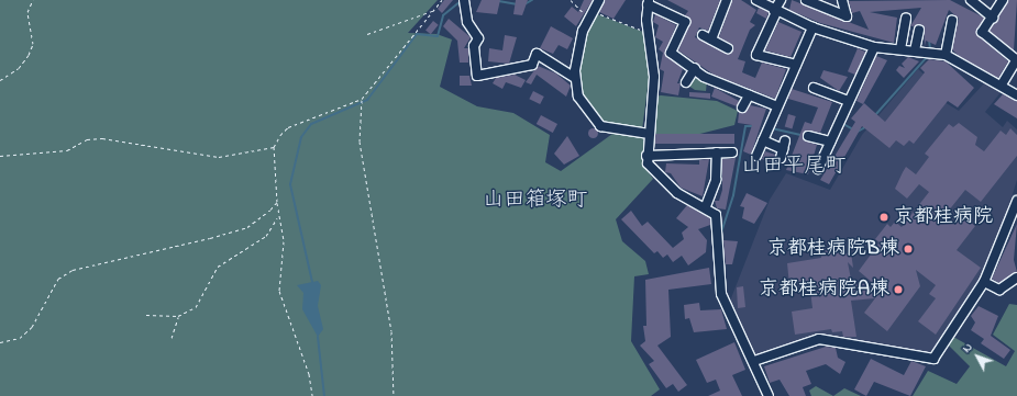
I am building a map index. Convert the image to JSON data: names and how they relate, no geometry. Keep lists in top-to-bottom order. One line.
{"districts":["山田平尾町","山田箱塚町"],"places":["京都桂病院","京都桂病院B棟","京都桂病院A棟"],"north":"top left"}
